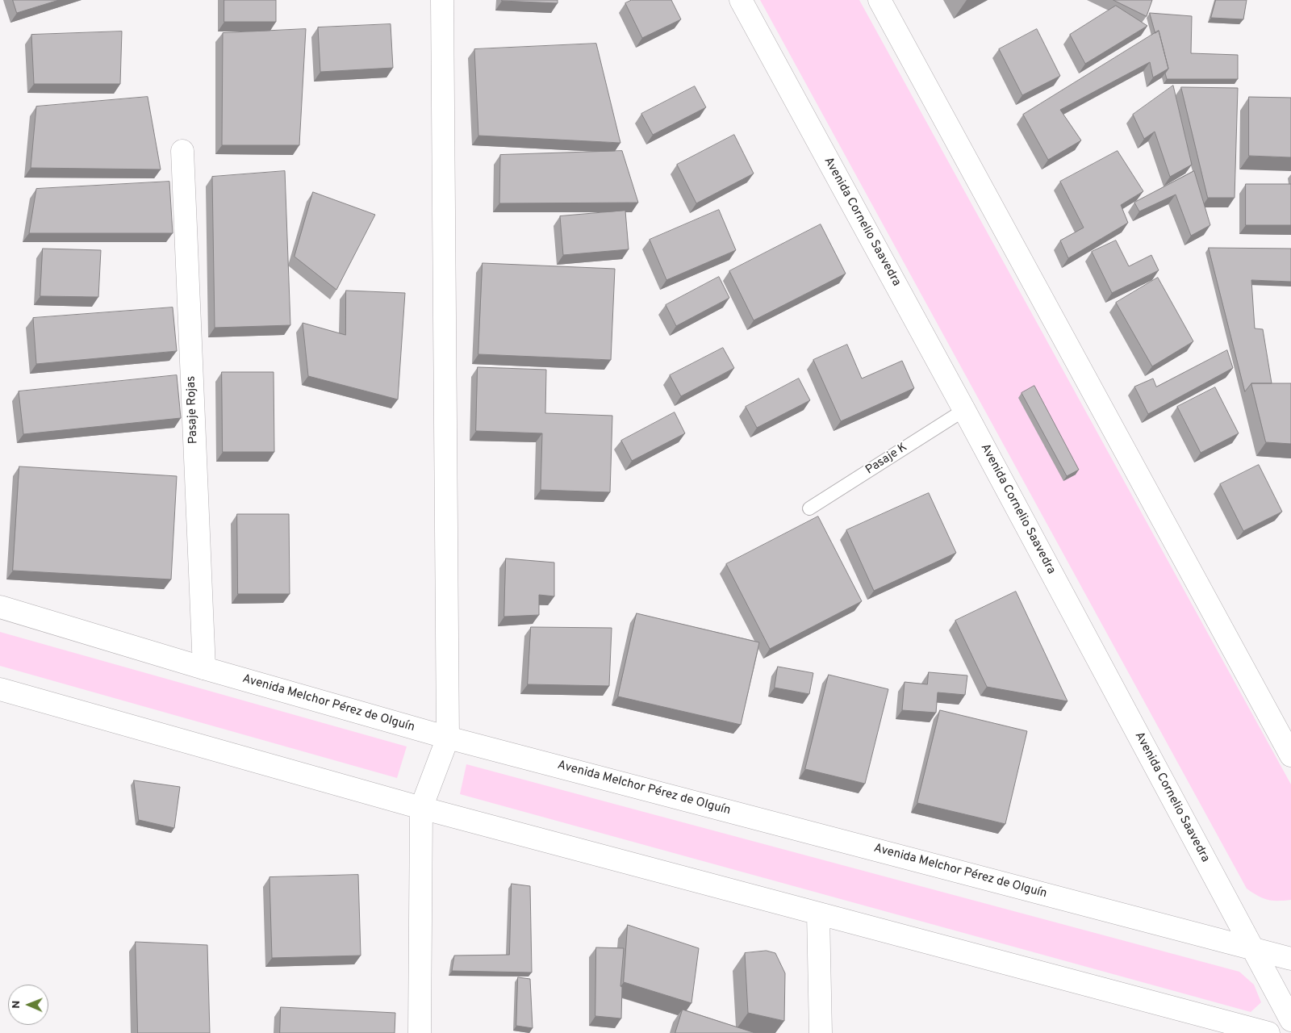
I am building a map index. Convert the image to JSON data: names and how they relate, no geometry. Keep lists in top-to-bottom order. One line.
{"streets":{"street":["Avenida Cornelio Saavedra","Pasaje Rojas","Avenida Melchor Pérez de Olguín"],"lane":["Pasaje K"]},"crossings":[["Avenida Cornelio Saavedra","Pasaje K"],["Avenida Cornelio Saavedra","Avenida Melchor Pérez de Olguín"],["Pasaje Rojas","Avenida Melchor Pérez de Olguín"]],"north":"left"}
